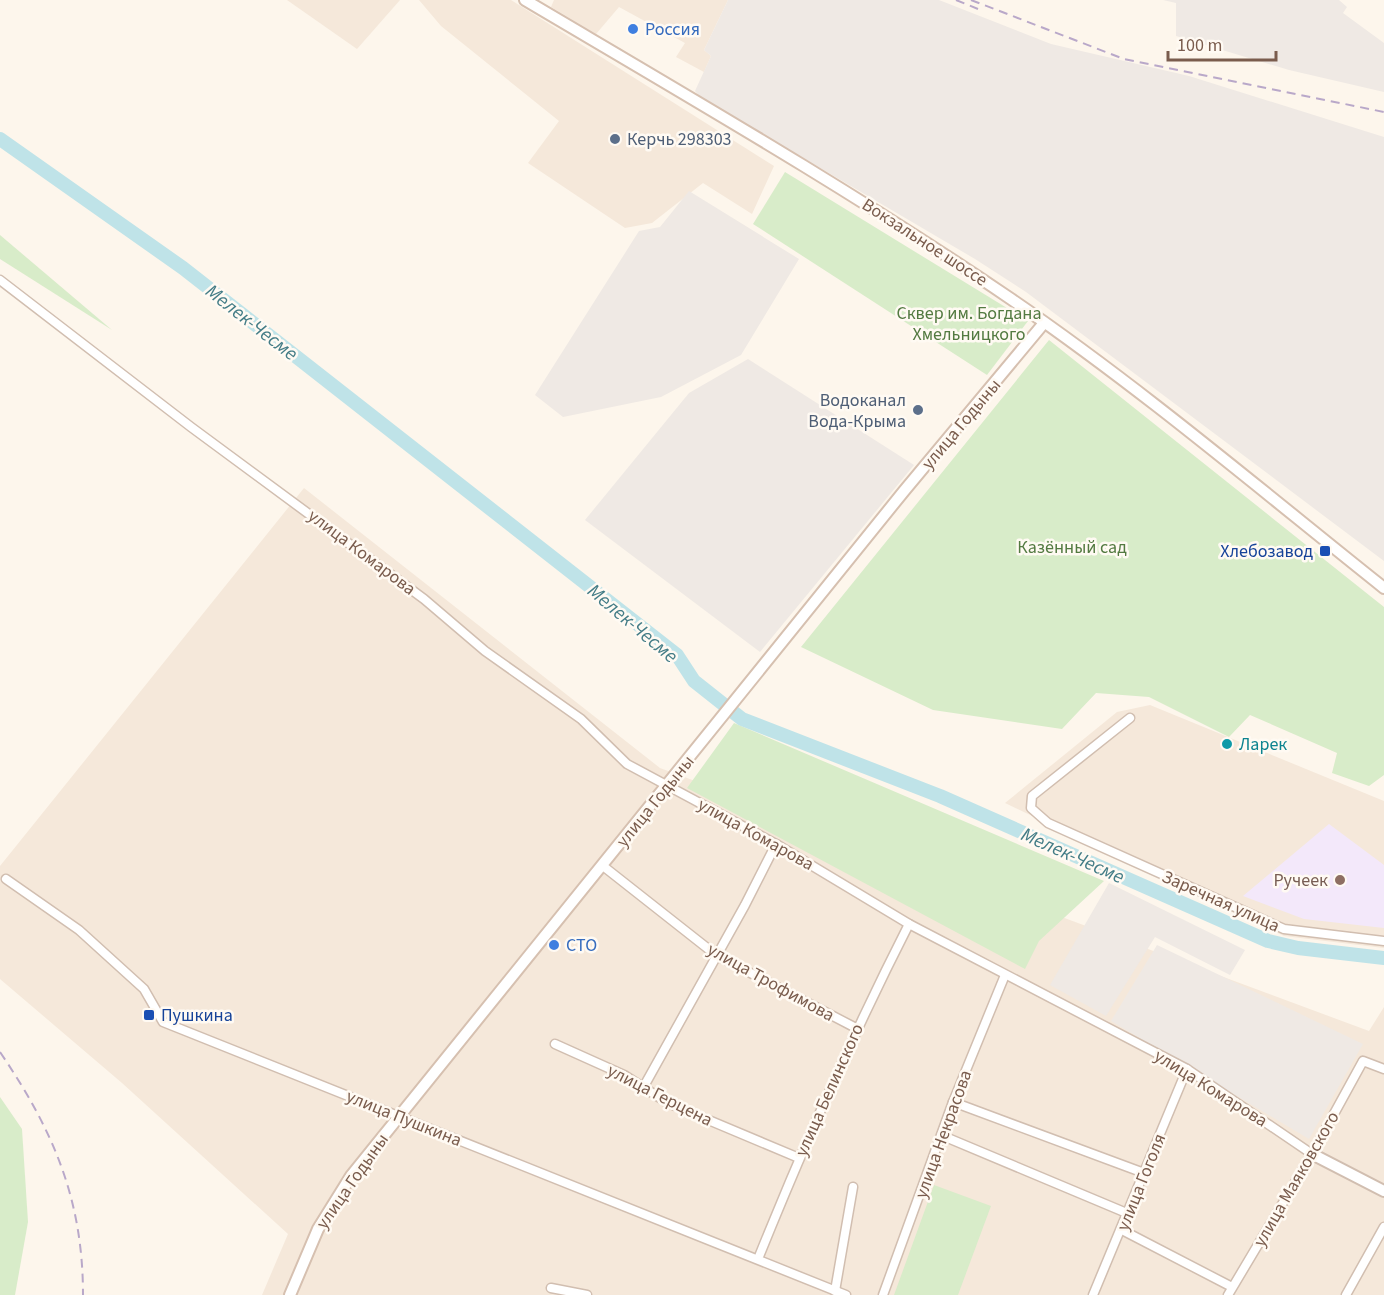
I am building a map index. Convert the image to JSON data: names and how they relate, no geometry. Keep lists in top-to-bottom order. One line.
{"streets":{"main road":["Вокзальное шоссе","улица Годыны","улица Комарова"],"street":["Заречная улица","улица Трофимова","улица Белинского","улица Герцена","улица Пушкина","улица Некрасова","улица Маяковского","улица Гоголя"]},"crossings":[["Вокзальное шоссе","улица Годыны"],["улица Годыны","улица Комарова"],["улица Годыны","улица Трофимова"],["улица Годыны","улица Пушкина"],["улица Комарова","улица Белинского"],["улица Комарова","улица Некрасова"],["улица Комарова","улица Маяковского"],["улица Комарова","улица Гоголя"],["улица Трофимова","улица Белинского"],["улица Белинского","улица Герцена"],["улица Белинского","улица Пушкина"]],"water":["Мелек-Чесме"],"parks":["Сквер им. Богдана Хмельницкого","Казённый сад"],"places":{"other":["Россия","Керчь 298303","Водоканал Вода-Крыма","Ларек","Ручеек","СТО"],"transit":["Хлебозавод","Пушкина"]},"scale_bar":"100 m"}
